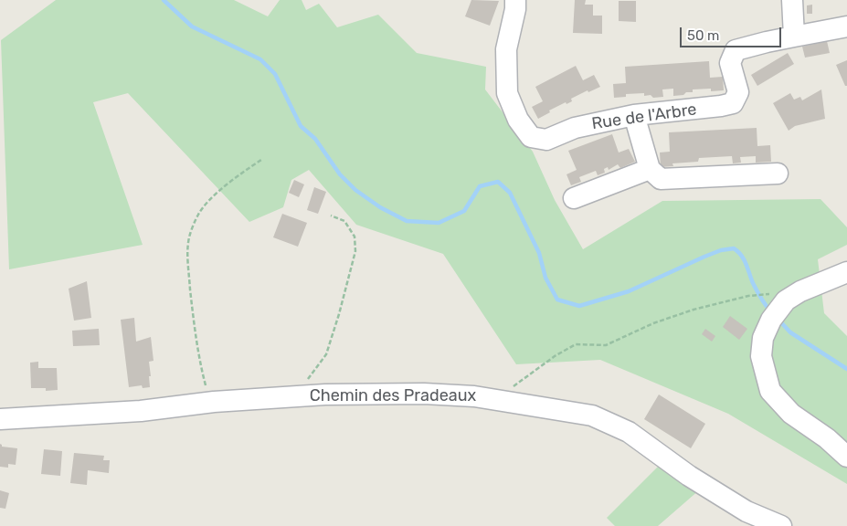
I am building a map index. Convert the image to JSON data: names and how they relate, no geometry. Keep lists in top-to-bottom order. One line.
{"streets":{"street":["Rue de l'Arbre","Chemin des Pradeaux"]},"scale_bar":"50 m"}
